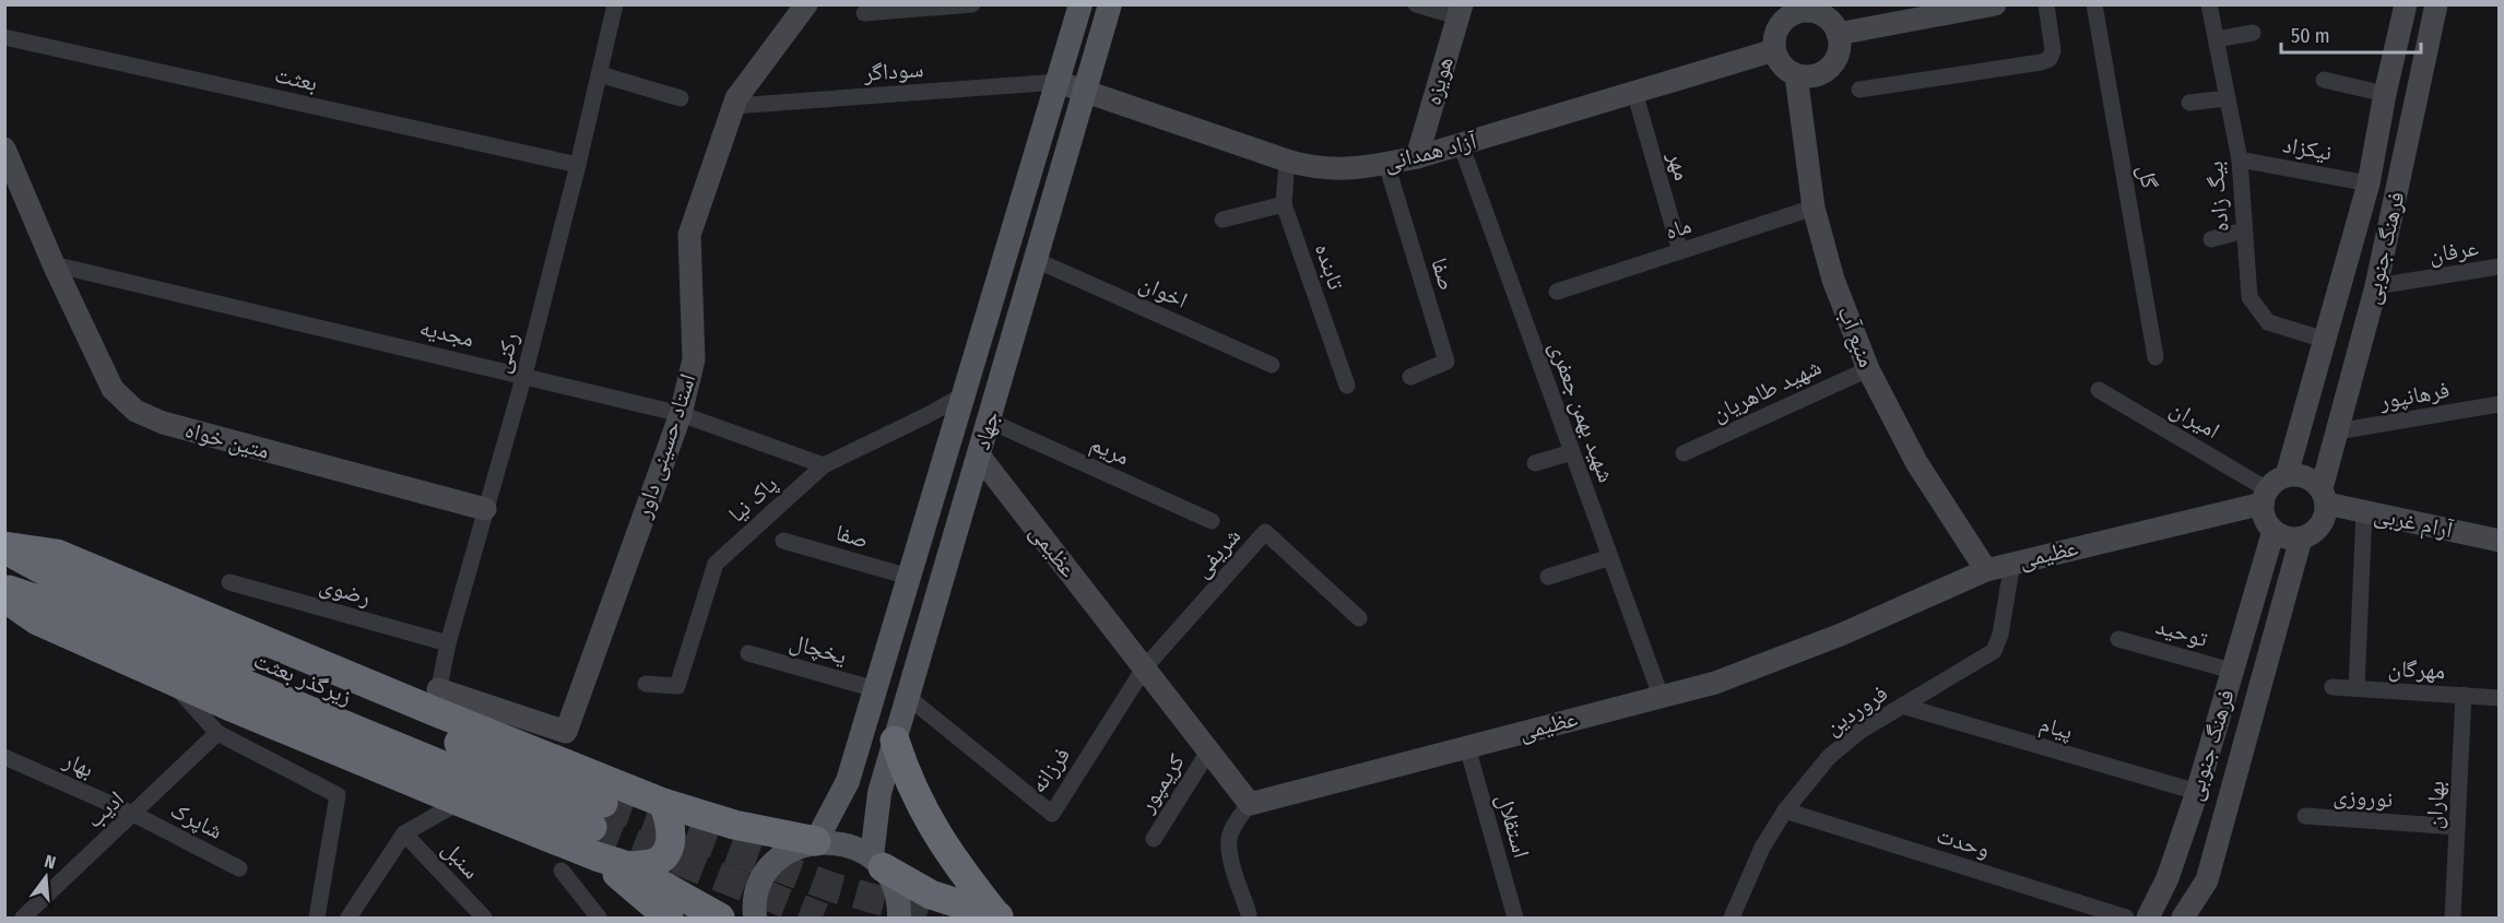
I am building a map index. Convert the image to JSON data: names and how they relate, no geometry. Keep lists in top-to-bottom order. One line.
{"streets":{"highway":["زیرگذر بعثت"],"main road":["جهاد"],"street":["سوداگر","بعثت","هویزه","نیکزاد","آزاد همدانی","مهر","گل","بیگ زاده","ماه","فرهنگ جنوبی","عرفان","تابنده","صفا","اخوان","مجدیه","منبع آب","رکنی","شهید طاهریان","فرهانپور","شهید بهمن جعفری","امیران","متین خواه","استاد حسینی داور","مریم","پاک نیا","آرام غربی","عظیمی","شریفی","رضوی","توحید","یخچال","مهرگان","فروردین","پیام","بهار","فرزانه","کریمپور","نوروزی","بهاران","ادیب","شاپرک","استقلال","وحدت","سنبل"]},"crossings":[["سوداگر","آزاد همدانی"],["سوداگر","جهاد"],["سوداگر","استاد حسینی داور"],["بعثت","رکنی"],["هویزه","آزاد همدانی"],["نیکزاد","بیگ زاده"],["نیکزاد","فرهنگ جنوبی"],["آزاد همدانی","مهر"],["آزاد همدانی","تابنده"],["آزاد همدانی","صفا"],["آزاد همدانی","منبع آب"],["آزاد همدانی","شهید بهمن جعفری"],["آزاد همدانی","جهاد"],["مهر","ماه"],["بیگ زاده","فرهنگ جنوبی"],["ماه","منبع آب"],["فرهنگ جنوبی","عرفان"],["فرهنگ جنوبی","فرهانپور"],["فرهنگ جنوبی","امیران"],["فرهنگ جنوبی","آرام غربی"],["فرهنگ جنوبی","عظیمی"],["فرهنگ جنوبی","توحید"],["فرهنگ جنوبی","پیام"],["صفا","جهاد"],["اخوان","جهاد"],["مجدیه","رکنی"],["مجدیه","متین خواه"],["مجدیه","استاد حسینی داور"],["مجدیه","پاک نیا"],["منبع آب","شهید طاهریان"],["منبع آب","عظیمی"],["رکنی","متین خواه"],["رکنی","استاد حسینی داور"],["رکنی","رضوی"],["شهید بهمن جعفری","عظیمی"],["امیران","آرام غربی"],["امیران","عظیمی"],["جهاد","مریم"],["جهاد","پاک نیا"],["جهاد","عظیمی"],["جهاد","یخچال"],["جهاد","فرزانه"],["آرام غربی","عظیمی"],["عظیمی","شریفی"],["عظیمی","فروردین"],["عظیمی","فرزانه"],["عظیمی","کریمپور"],["عظیمی","استقلال"],["شریفی","فرزانه"],["مهرگان","بهاران"],["فروردین","پیام"],["فروردین","وحدت"],["بهار","ادیب"],["بهار","شاپرک"],["نوروزی","بهاران"],["ادیب","شاپرک"]],"scale_bar":"50 m","north":"top"}
